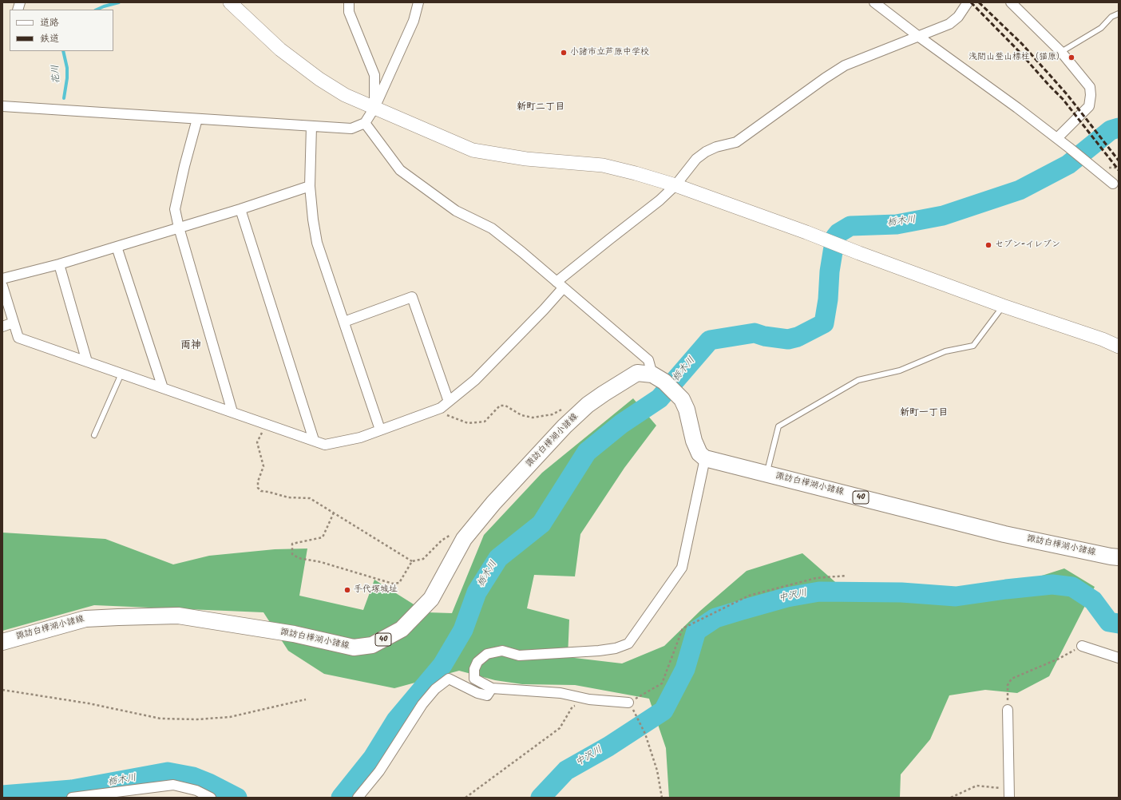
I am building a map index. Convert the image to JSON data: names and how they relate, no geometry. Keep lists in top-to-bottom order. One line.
{"streets":{"main road":["諏訪白樺湖小諸線","40"]},"districts":["新町二丁目","両神","新町一丁目"],"water":["花川","栃木川","中沢川"],"places":["小諸市立芦原中学校","浅間山登山標柱（猫原）","セブン-イレブン","手代塚城址"],"legend":["道路","鉄道"]}
